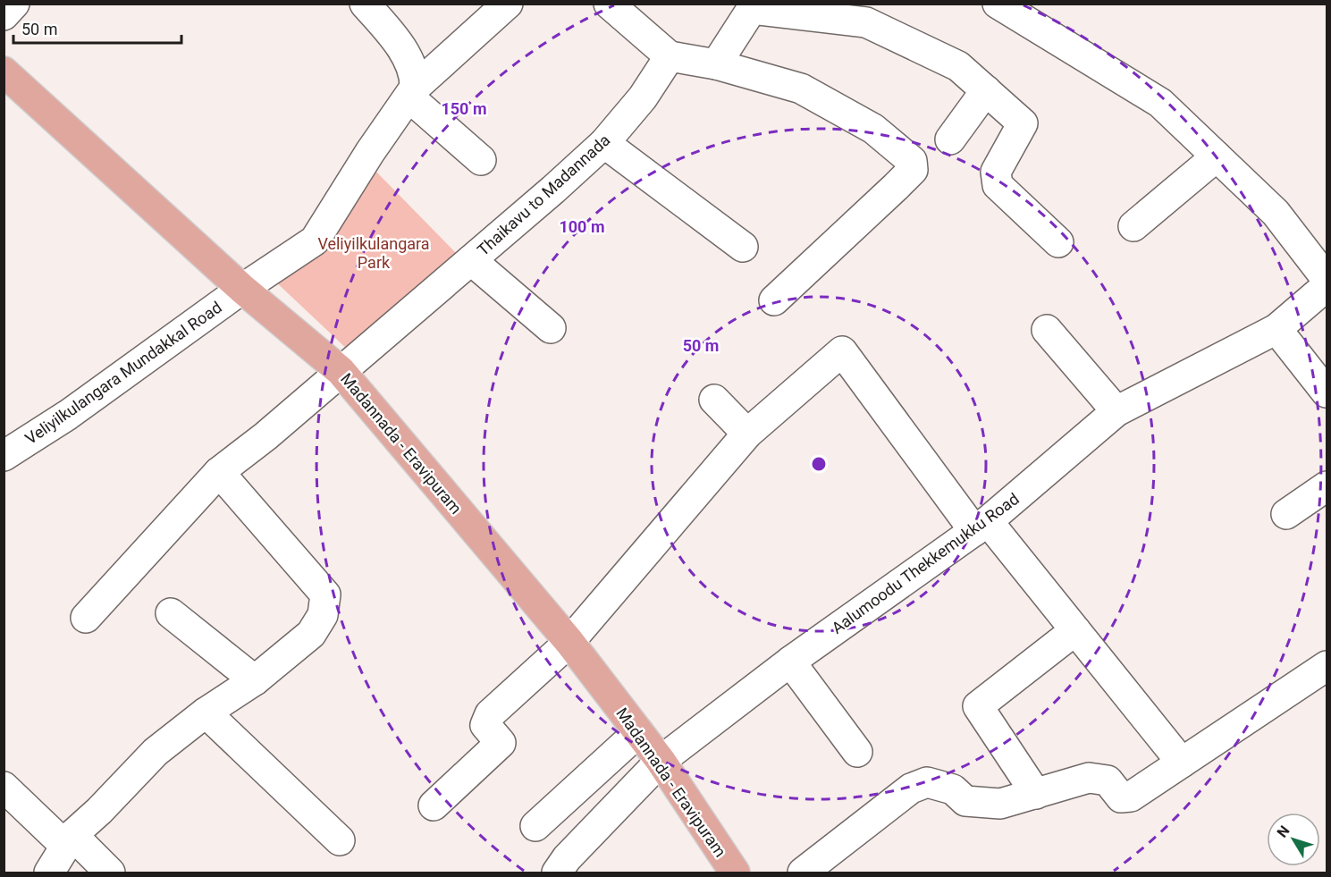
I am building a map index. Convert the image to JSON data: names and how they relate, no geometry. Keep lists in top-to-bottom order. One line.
{"streets":{"main road":["Madannada - Eravipuram"],"street":["Thaikavu to Madannada","Veliyilkulangara Mundakkal Road","Aalumoodu Thekkemukku Road"]},"crossings":[["Thaikavu to Madannada","Madannada - Eravipuram"],["Veliyilkulangara Mundakkal Road","Madannada - Eravipuram"],["Madannada - Eravipuram","Aalumoodu Thekkemukku Road"]],"parks":["Veliyilkulangara Park"],"scale_bar":"50 m","north":"top left","rings":["150 m","100 m","50 m"]}
